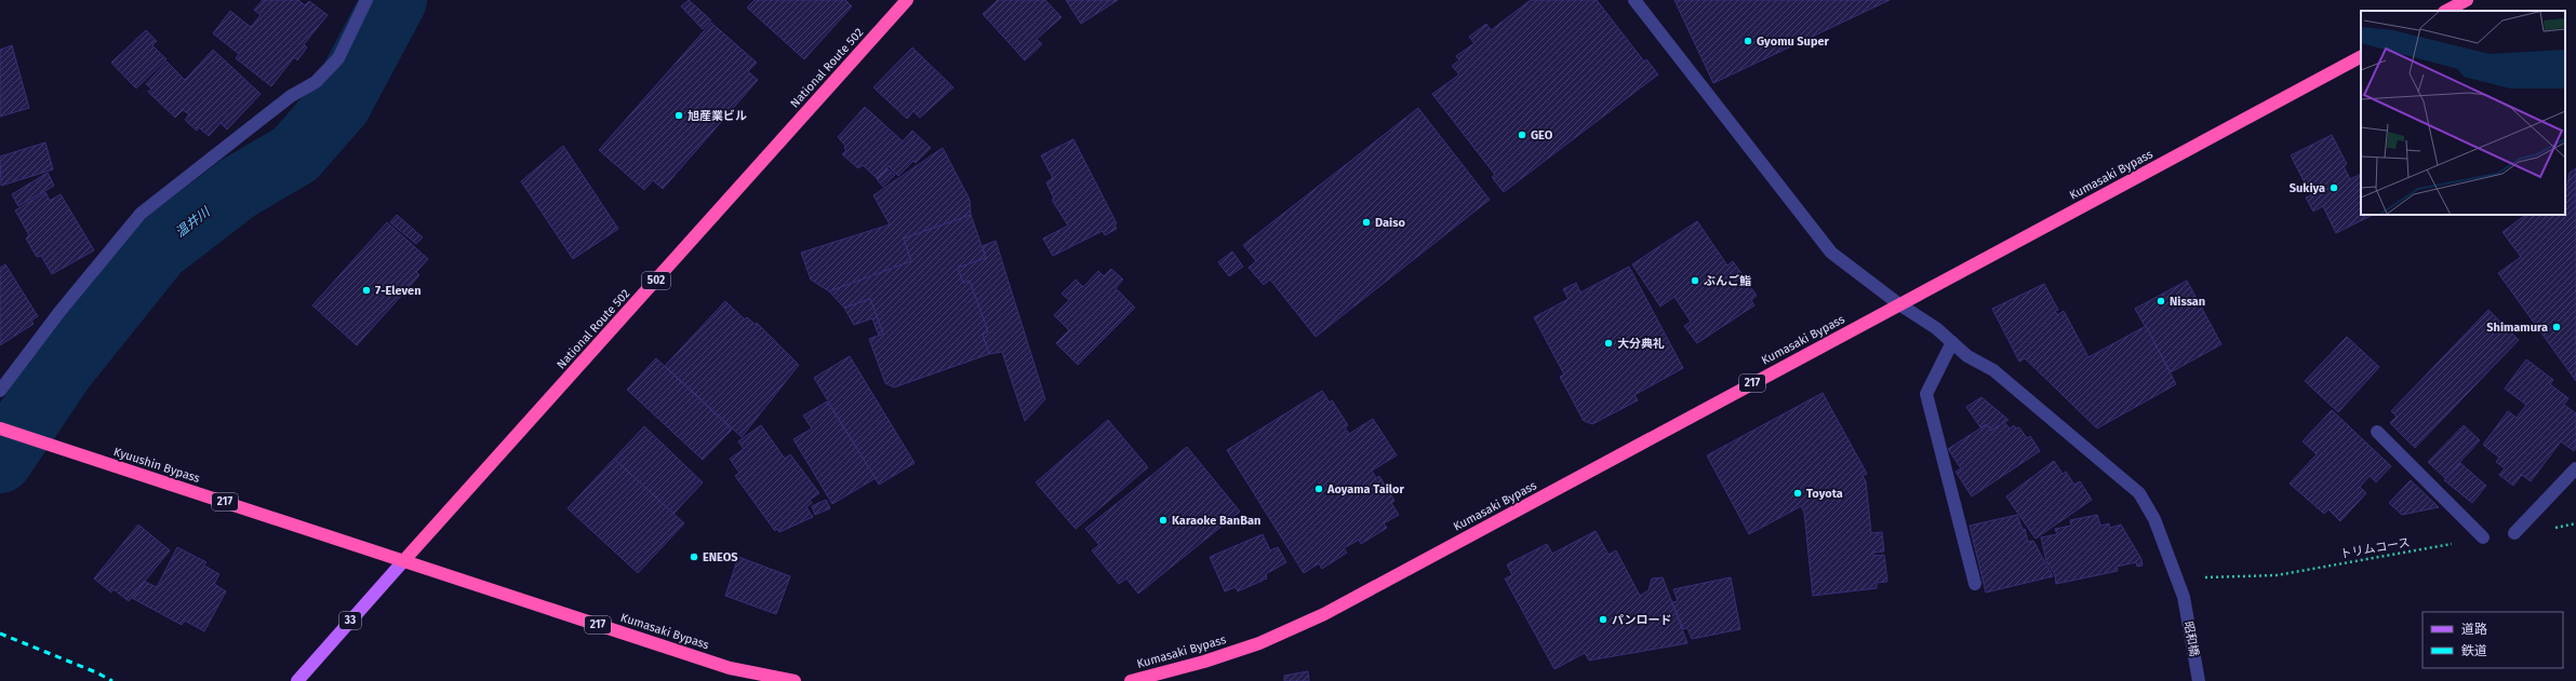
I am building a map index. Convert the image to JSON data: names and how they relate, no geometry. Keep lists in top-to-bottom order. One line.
{"streets":{"highway":["National Route 502","Kumasaki Bypass","502","217","Kyuushin Bypass"],"main road":["33"],"street":["昭和橋"],"path":["トリムコース"]},"crossings":[["National Route 502","Kumasaki Bypass"],["National Route 502","Kyuushin Bypass"],["National Route 502","33"],["Kumasaki Bypass","Kyuushin Bypass"],["Kumasaki Bypass","33"],["Kumasaki Bypass","昭和橋"],["Kyuushin Bypass","33"],["トリムコース","昭和橋"]],"water":["温井川"],"places":["Gyomu Super","旭産業ビル","GEO","Sukiya","Daiso","ぶんご鮨","7-Eleven","Nissan","Shimamura","大分典礼","Aoyama Tailor","Toyota","Karaoke BanBan","ENEOS","パンロード"],"legend":["道路","鉄道"]}
